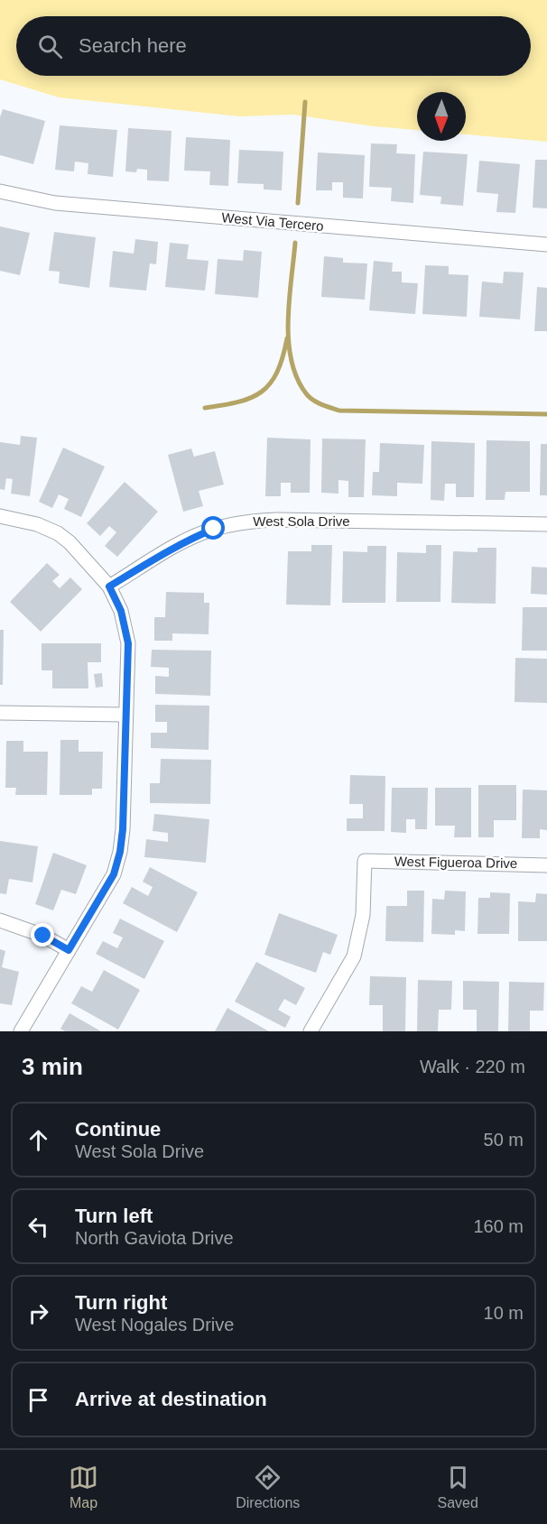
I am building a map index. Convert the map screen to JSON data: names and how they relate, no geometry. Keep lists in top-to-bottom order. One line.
{"streets":{"street":["West Via Tercero","West Sola Drive","West Figueroa Drive"]},"north":"bottom","page":{"search":"Search here","heading":["3 min","Walk · 220 m"],"list":[["Continue","West Sola Drive","50 m"],["Turn left","North Gaviota Drive","160 m"],["Turn right","West Nogales Drive","10 m"],"Arrive at destination"],"nav":["Map","Directions","Saved"]}}
